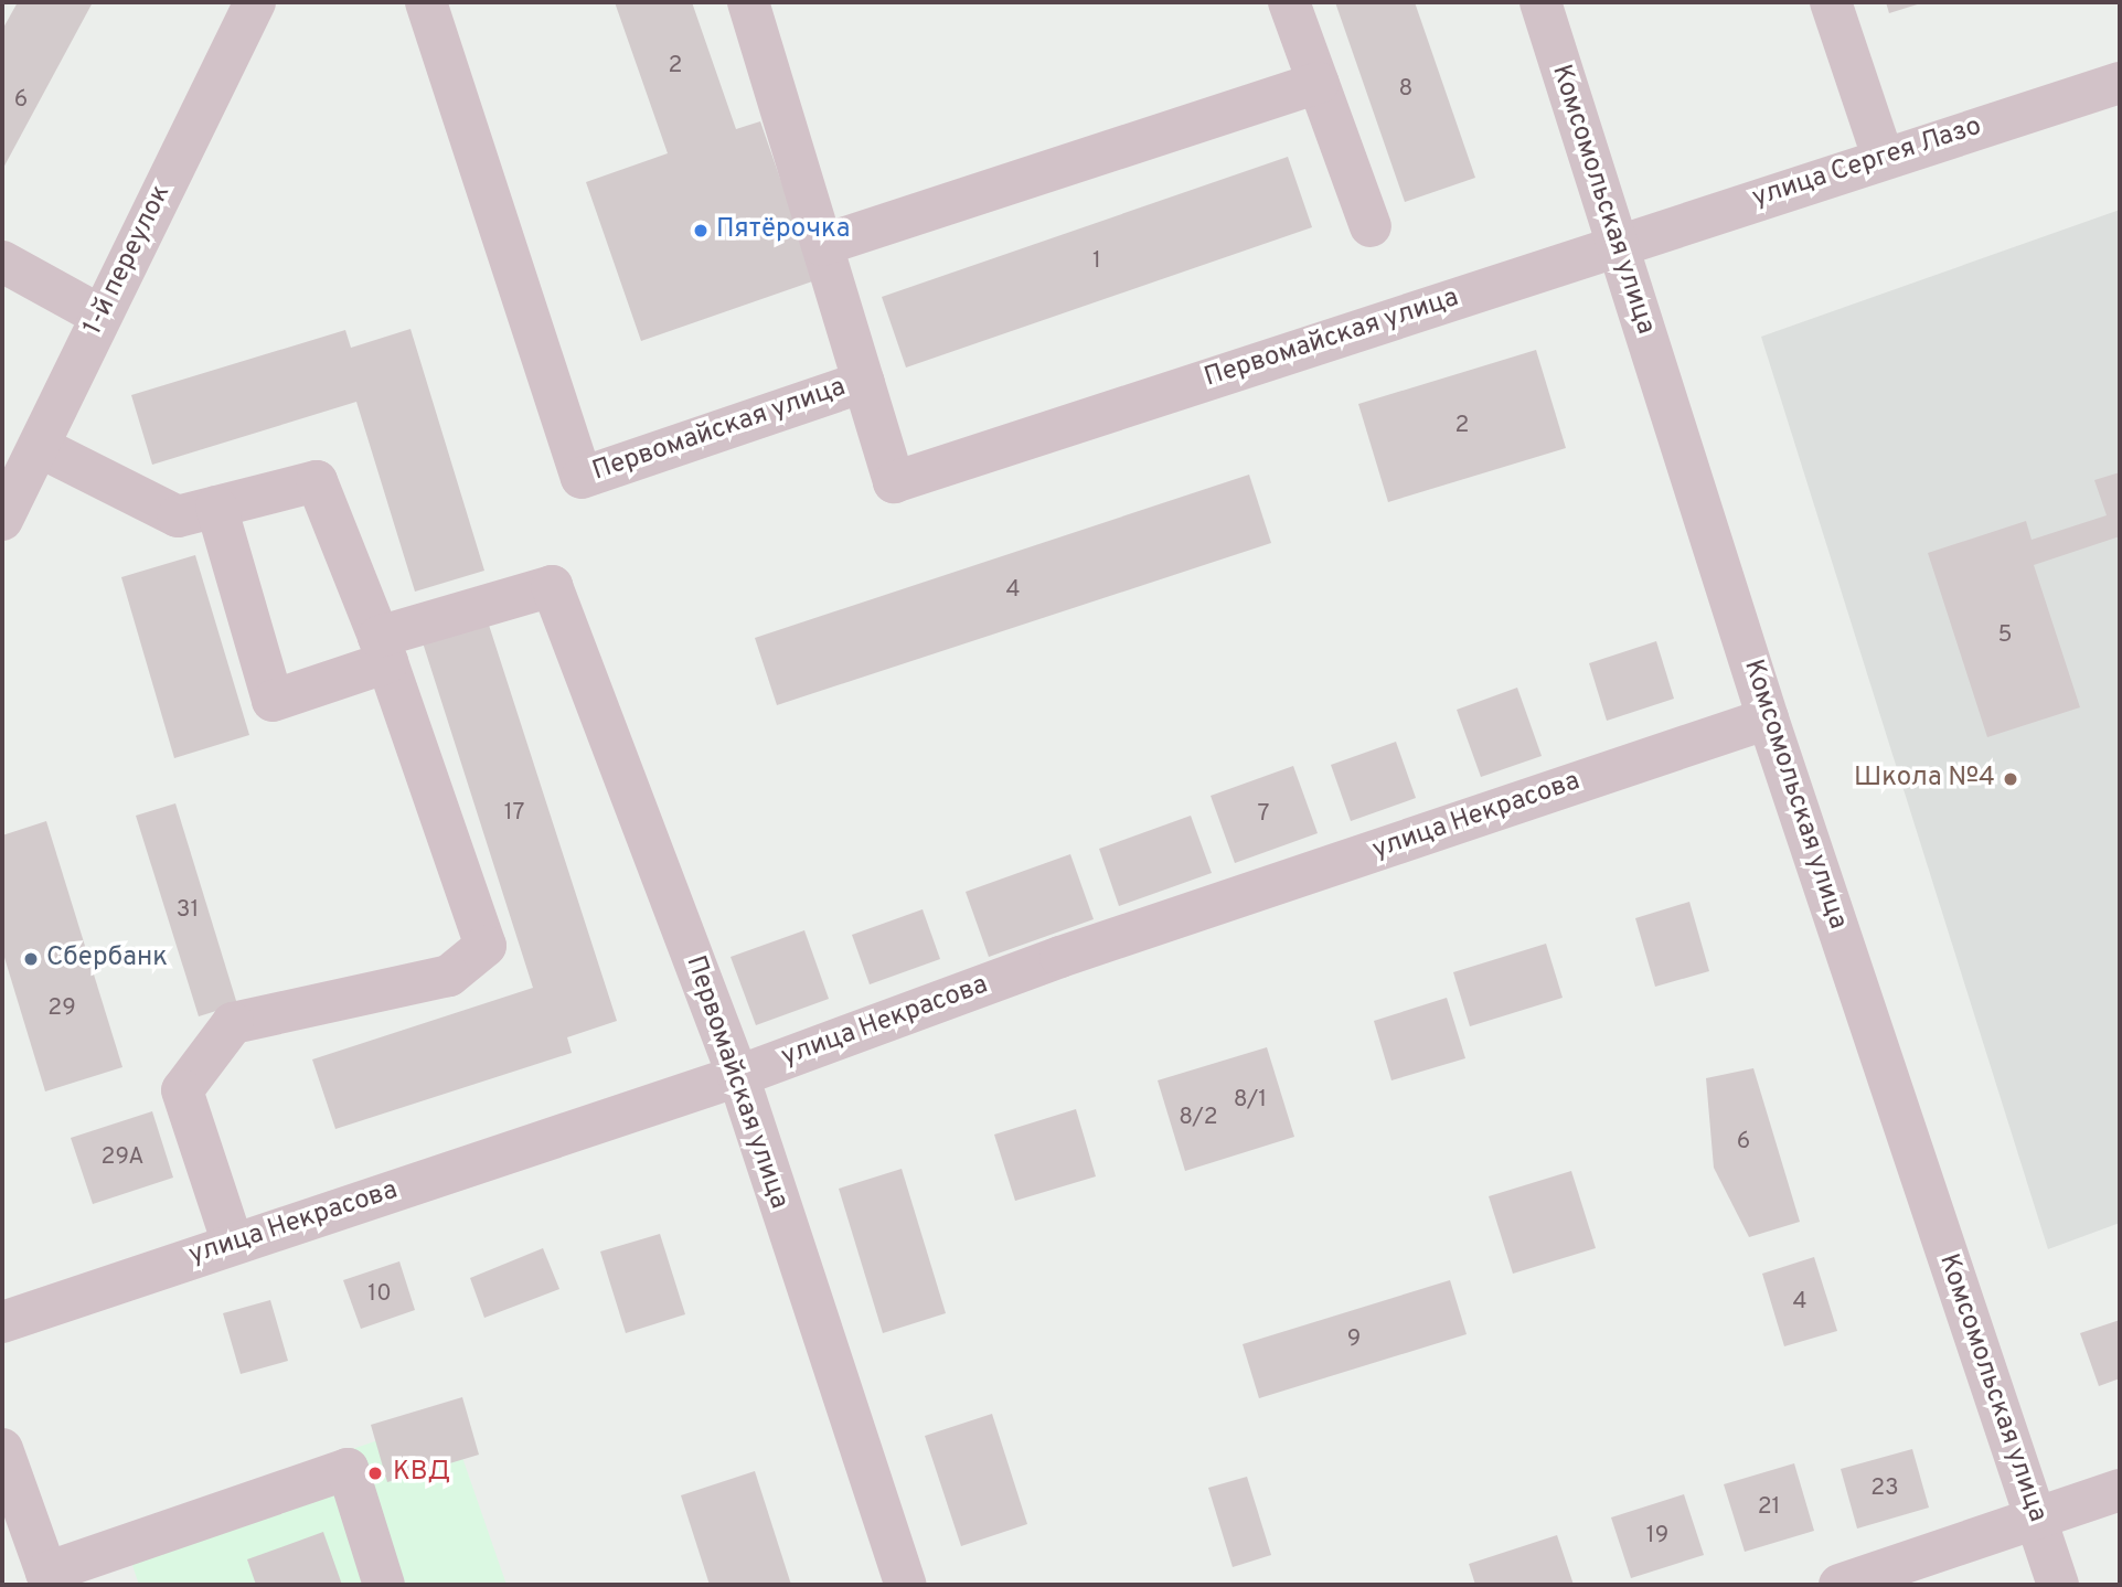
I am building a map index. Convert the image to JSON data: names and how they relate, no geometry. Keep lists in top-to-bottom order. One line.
{"streets":{"street":["улица Сергея Лазо","Комсомольская улица","1-й переулок","Первомайская улица","улица Некрасова"]},"crossings":[["улица Сергея Лазо","Комсомольская улица"],["улица Сергея Лазо","Первомайская улица"],["Комсомольская улица","Первомайская улица"],["Комсомольская улица","улица Некрасова"],["Первомайская улица","улица Некрасова"]],"places":["Пятёрочка","Школа №4","Сбербанк","КВД"],"house_numbers":["2","8","6","1","2","4","5","17","7","31","29","8/1","8/2","6","29А","10","4","9","23","21","19"]}
